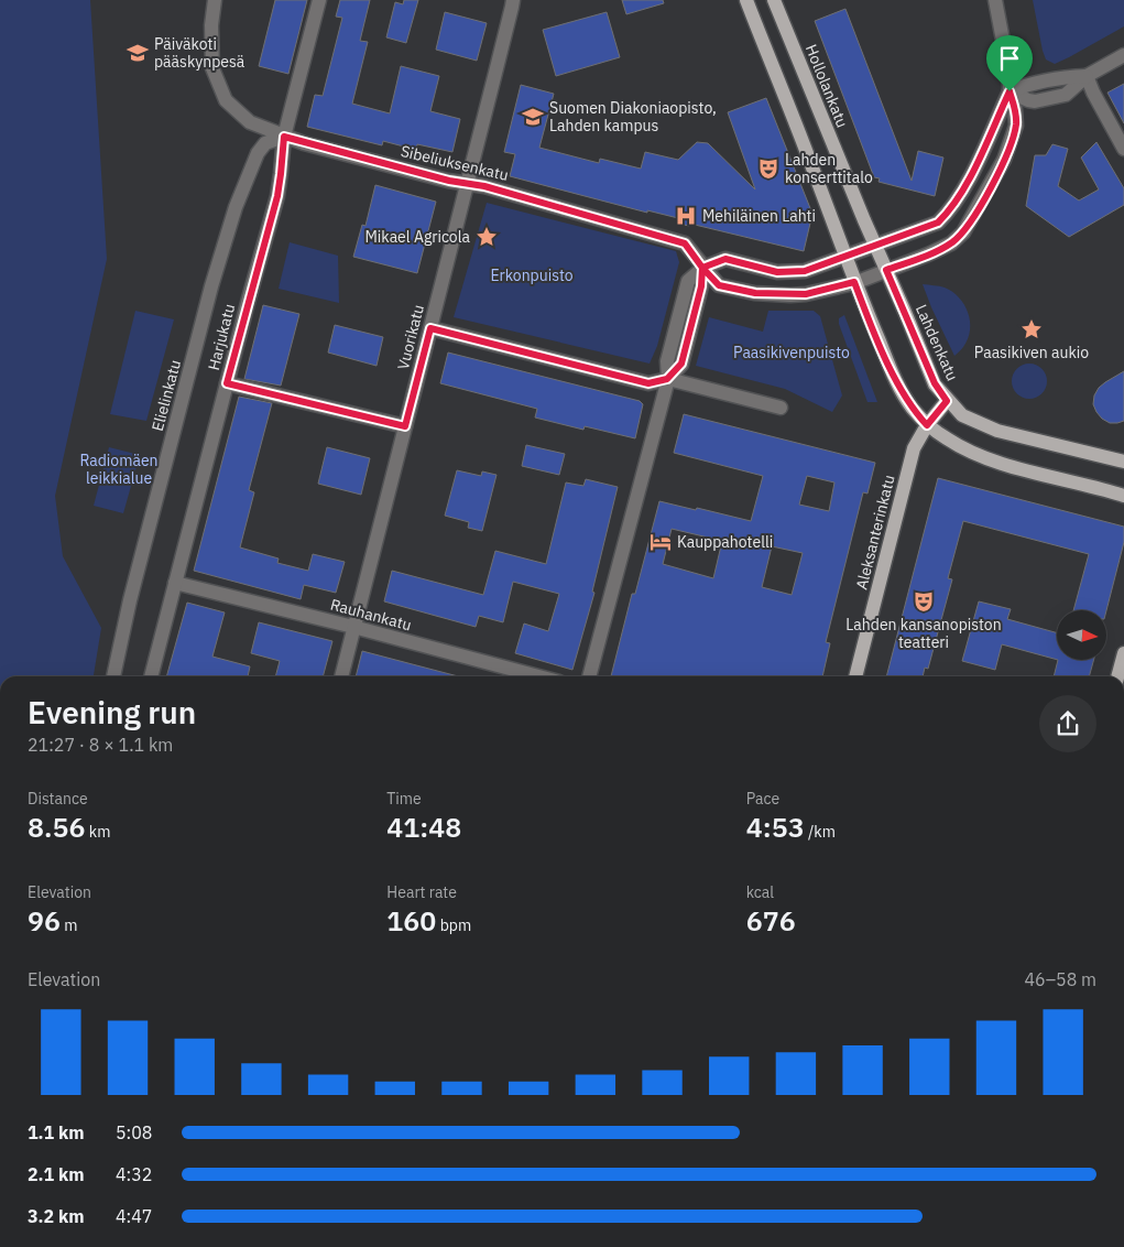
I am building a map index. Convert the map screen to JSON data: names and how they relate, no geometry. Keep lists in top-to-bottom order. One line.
{"streets":{"main road":["Hollolankatu","Lahdenkatu","Aleksanterinkatu"],"street":["Sibeliuksenkatu","Harjukatu","Vuorikatu","Elielinkatu","Rauhankatu"]},"crossings":[["Hollolankatu","Lahdenkatu"],["Sibeliuksenkatu","Harjukatu"],["Sibeliuksenkatu","Vuorikatu"],["Sibeliuksenkatu","Lahdenkatu"],["Sibeliuksenkatu","Elielinkatu"],["Harjukatu","Elielinkatu"],["Harjukatu","Rauhankatu"],["Vuorikatu","Rauhankatu"],["Lahdenkatu","Aleksanterinkatu"]],"parks":["Erkonpuisto","Paasikivenpuisto","Radiomäen leikkialue"],"places":{"school or university":["Päiväkoti pääskynpesä","Suomen Diakoniaopisto, Lahden kampus"],"theatre":["Lahden konserttitalo","Lahden kansanopiston teatteri"],"hospital":["Mehiläinen Lahti"],"place":["Mikael Agricola","Paasikiven aukio"],"hotel":["Kauppahotelli"]},"north":"right","page":{"heading":["Evening run","21:27 · 8 × 1.1 km"],"stats":[["Distance","8.56 km"],["Time","41:48"],["Pace","4:53 /km"],["Elevation","96 m"],["Heart rate","160 bpm"],["kcal","676"]],"chart":["Elevation","46–58 m"],"list":[{"name":"1.1 km","note":"5:08"},{"name":"2.1 km","note":"4:32"},{"name":"3.2 km","note":"4:47"}]}}
